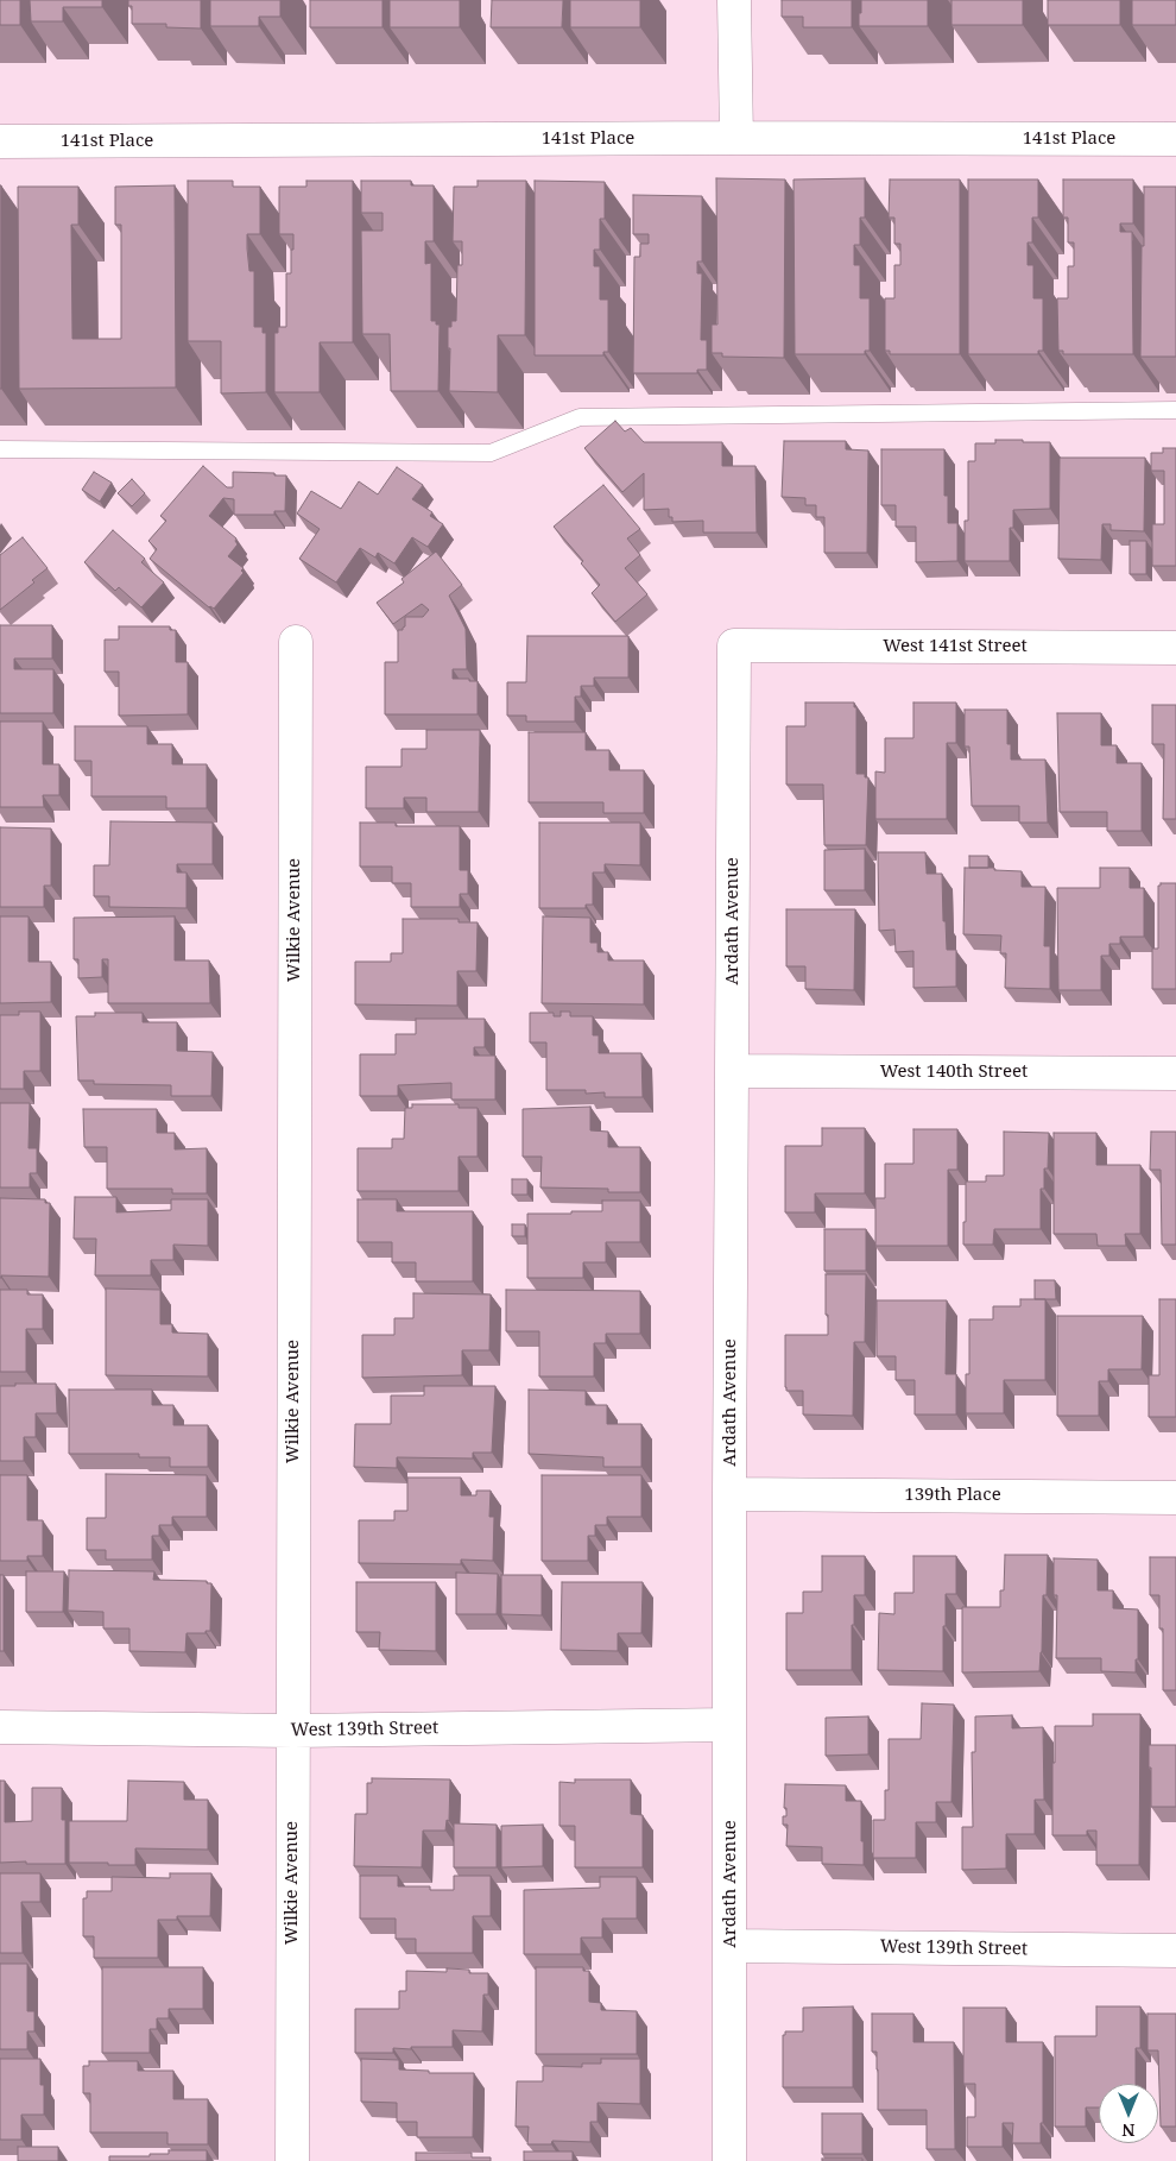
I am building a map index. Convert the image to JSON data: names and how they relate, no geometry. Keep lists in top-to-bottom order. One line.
{"streets":{"street":["141st Place","West 141st Street","Wilkie Avenue","Ardath Avenue","West 140th Street","139th Place","West 139th Street"]},"crossings":[["West 141st Street","Ardath Avenue"],["Wilkie Avenue","West 139th Street"],["Ardath Avenue","West 140th Street"],["Ardath Avenue","139th Place"],["Ardath Avenue","West 139th Street"]],"north":"bottom"}
